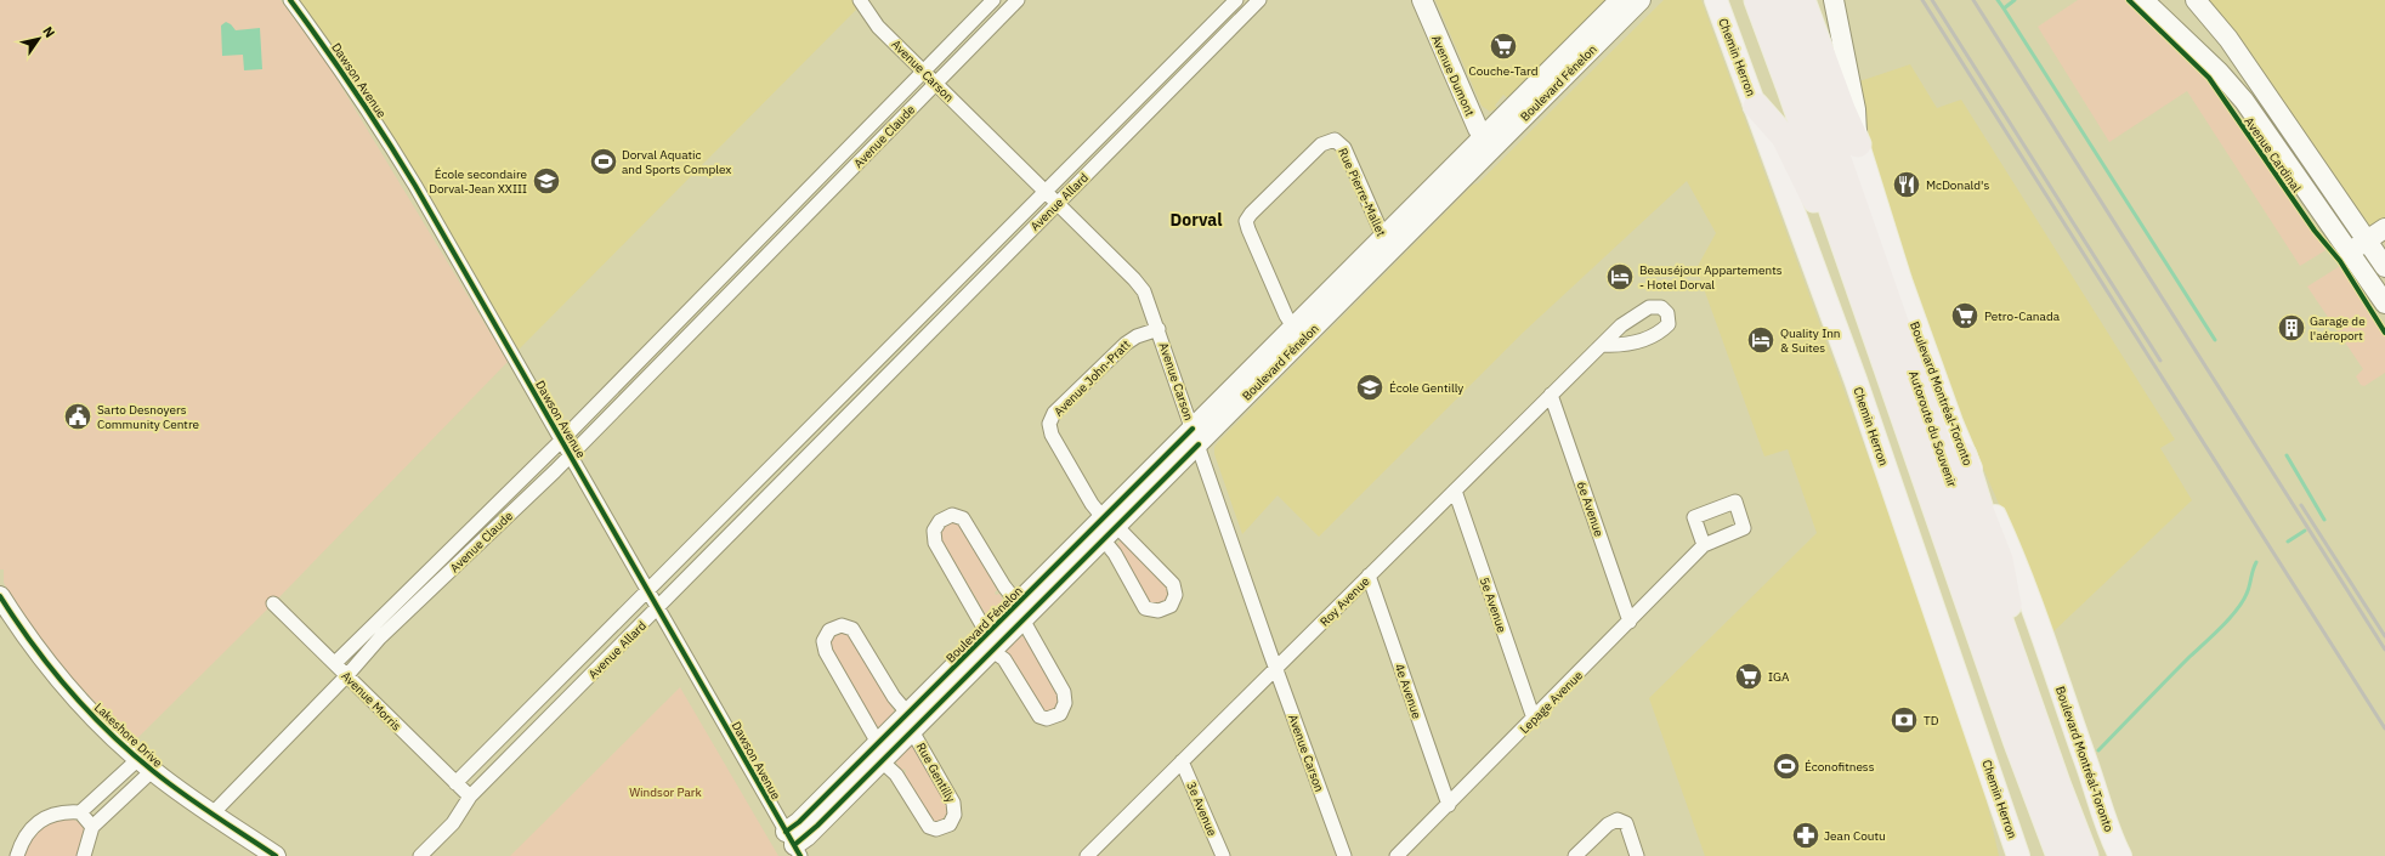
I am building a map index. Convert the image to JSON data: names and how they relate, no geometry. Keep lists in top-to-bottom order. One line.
{"streets":{"highway":["Autoroute du Souvenir"],"main road":["Chemin Herron","Boulevard Montréal-Toronto"],"street":["Avenue Carson","Avenue Dumont","Dawson Avenue","Boulevard Fénelon","Avenue Claude","Avenue Cardinal","Rue Pierre-Mallet","Avenue Allard","Avenue John-Pratt","6e Avenue","Roy Avenue","5e Avenue","4e Avenue","Avenue Morris","Lepage Avenue","Lakeshore Drive","Rue Gentilly","3e Avenue"]},"crossings":[["Avenue Carson","Boulevard Fénelon"],["Avenue Carson","Avenue Claude"],["Avenue Carson","Avenue Allard"],["Avenue Carson","Avenue John-Pratt"],["Avenue Carson","Roy Avenue"],["Avenue Dumont","Boulevard Fénelon"],["Dawson Avenue","Boulevard Fénelon"],["Dawson Avenue","Avenue Claude"],["Dawson Avenue","Avenue Allard"],["Boulevard Fénelon","Rue Pierre-Mallet"],["Boulevard Fénelon","Avenue John-Pratt"],["Boulevard Fénelon","Rue Gentilly"],["Avenue Claude","Avenue Morris"],["Avenue Claude","Lakeshore Drive"],["Avenue Allard","Avenue Morris"],["6e Avenue","Roy Avenue"],["6e Avenue","Lepage Avenue"],["Roy Avenue","5e Avenue"],["Roy Avenue","4e Avenue"],["Roy Avenue","3e Avenue"],["5e Avenue","Lepage Avenue"],["4e Avenue","Lepage Avenue"]],"districts":["Dorval"],"parks":["Windsor Park"],"places":{"supermarket":["Couche-Tard","Petro-Canada","IGA"],"sports":["Dorval Aquatic and Sports Complex","Éconofitness"],"school or university":["École secondaire Dorval-Jean XXIII","École Gentilly"],"restaurant":["McDonald's"],"hotel":["Beauséjour Appartements - Hotel Dorval","Quality Inn & Suites"],"building":["Garage de l'aéroport"],"public building":["Sarto Desnoyers Community Centre"],"bank":["TD"],"pharmacy":["Jean Coutu"]},"north":"top right"}
